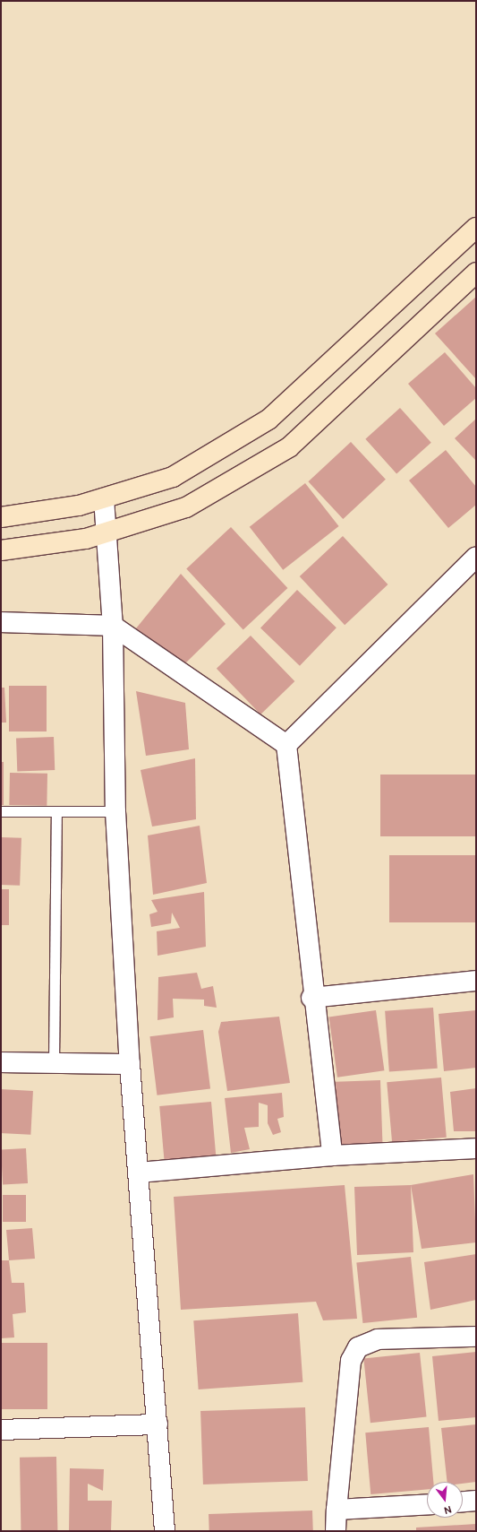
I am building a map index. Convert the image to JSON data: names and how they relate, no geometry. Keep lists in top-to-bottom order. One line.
{"north":"bottom"}
